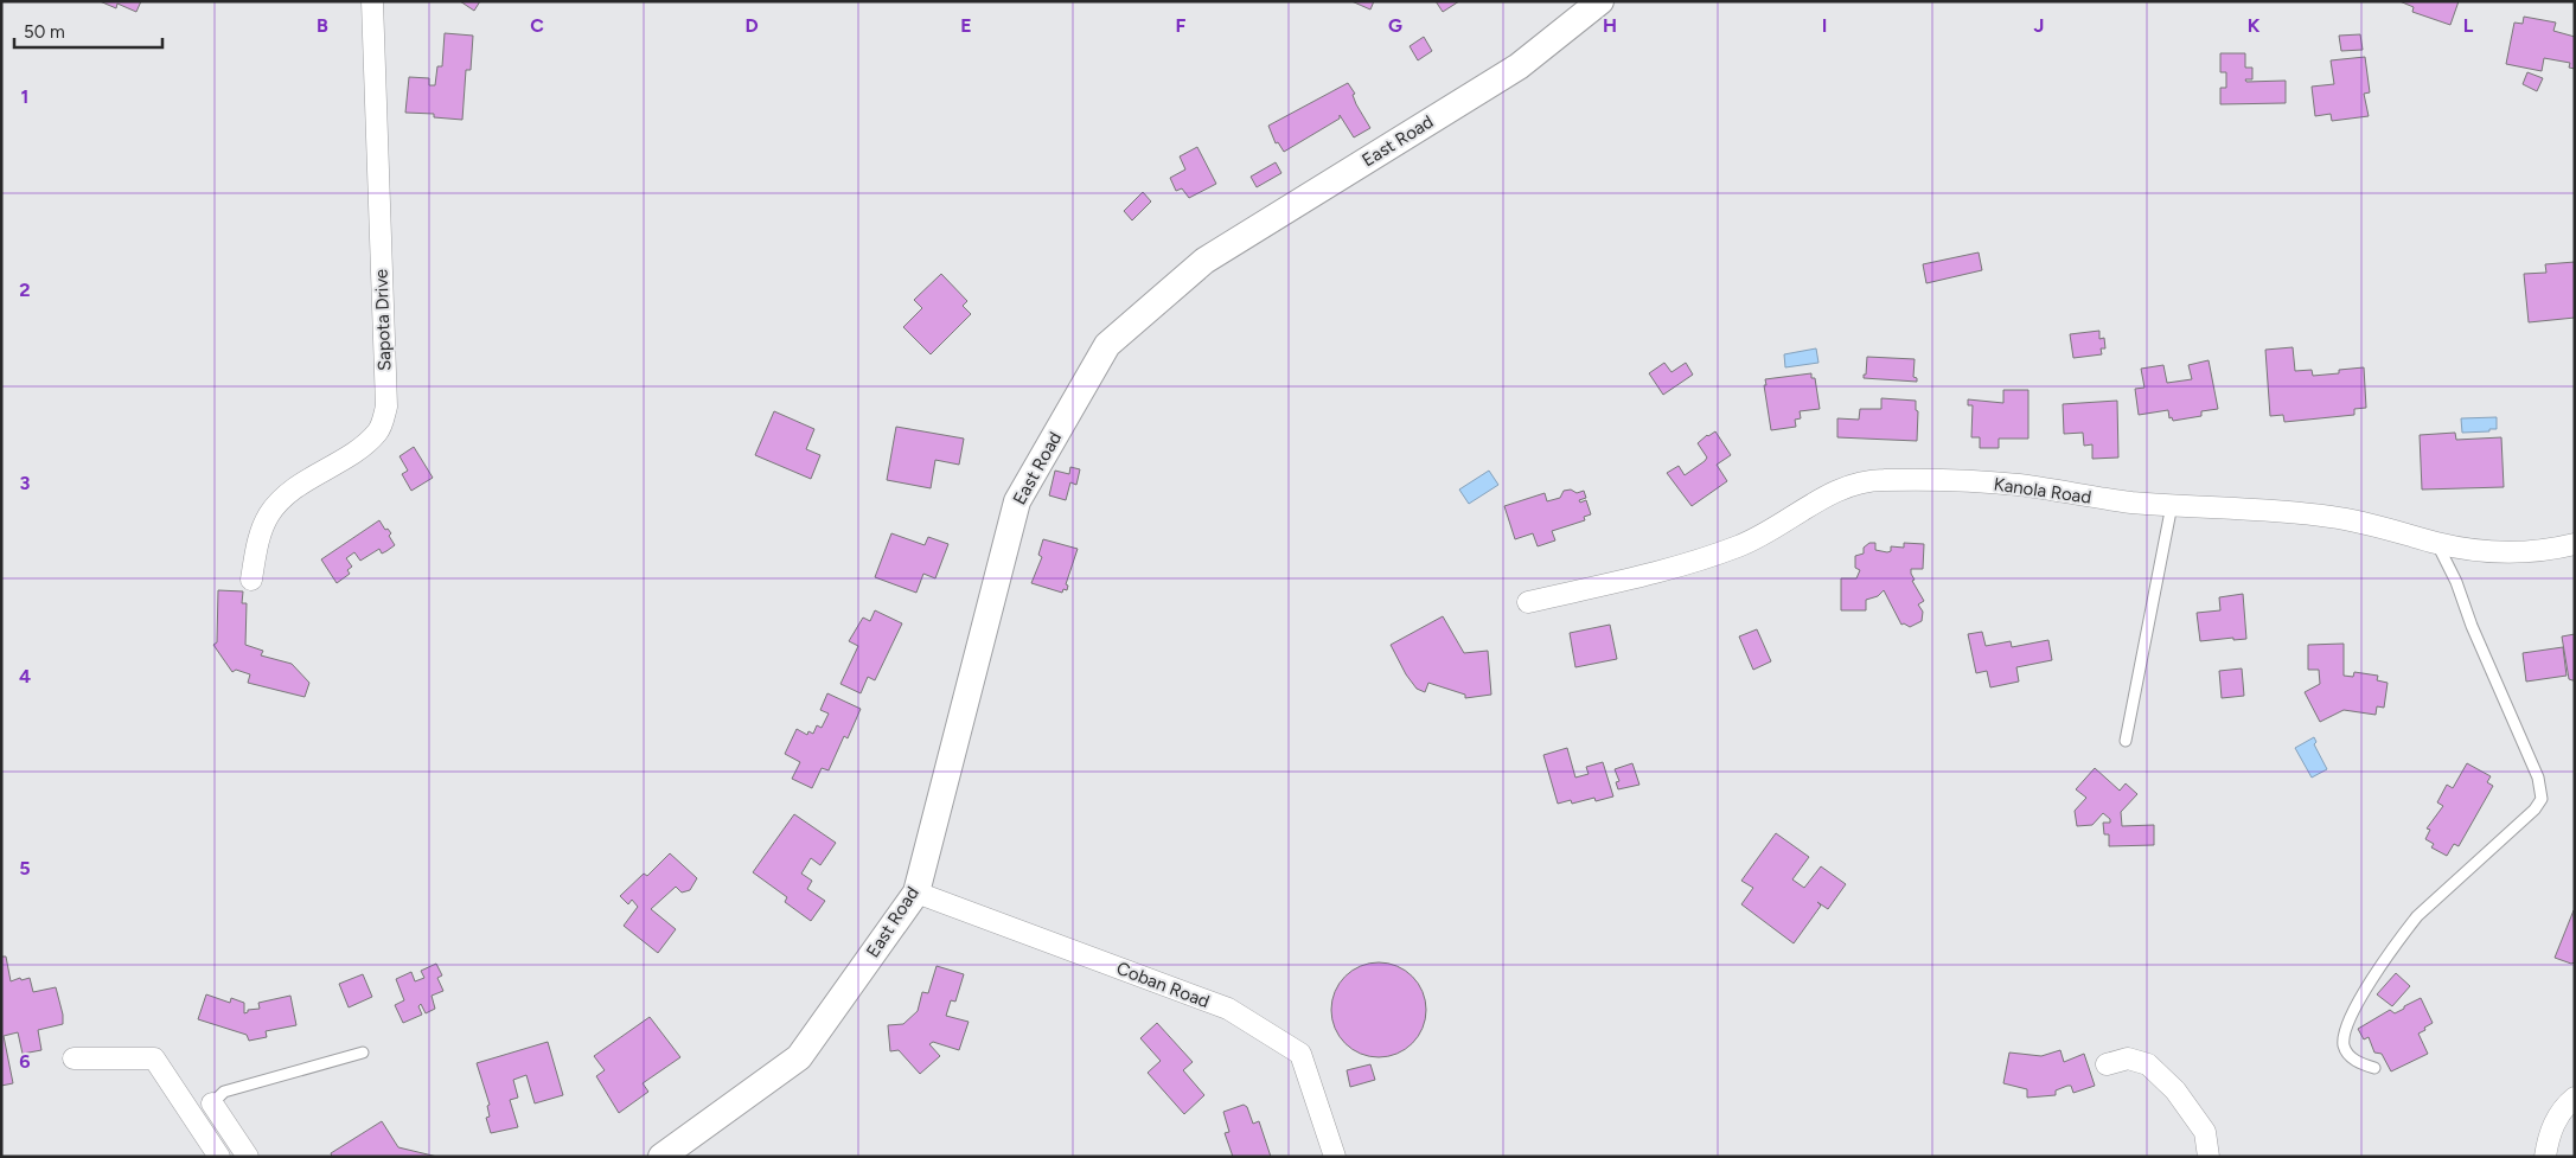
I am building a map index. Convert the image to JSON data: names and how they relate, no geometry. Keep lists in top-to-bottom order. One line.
{"streets":{"street":["East Road","Sapota Drive","Kanola Road","Coban Road"]},"crossings":[["East Road","Coban Road"]],"scale_bar":"50 m","grid":{"columns":["B","C","D","E","F","G","H","I","J","K","L"],"rows":["1","2","3","4","5","6"]}}
